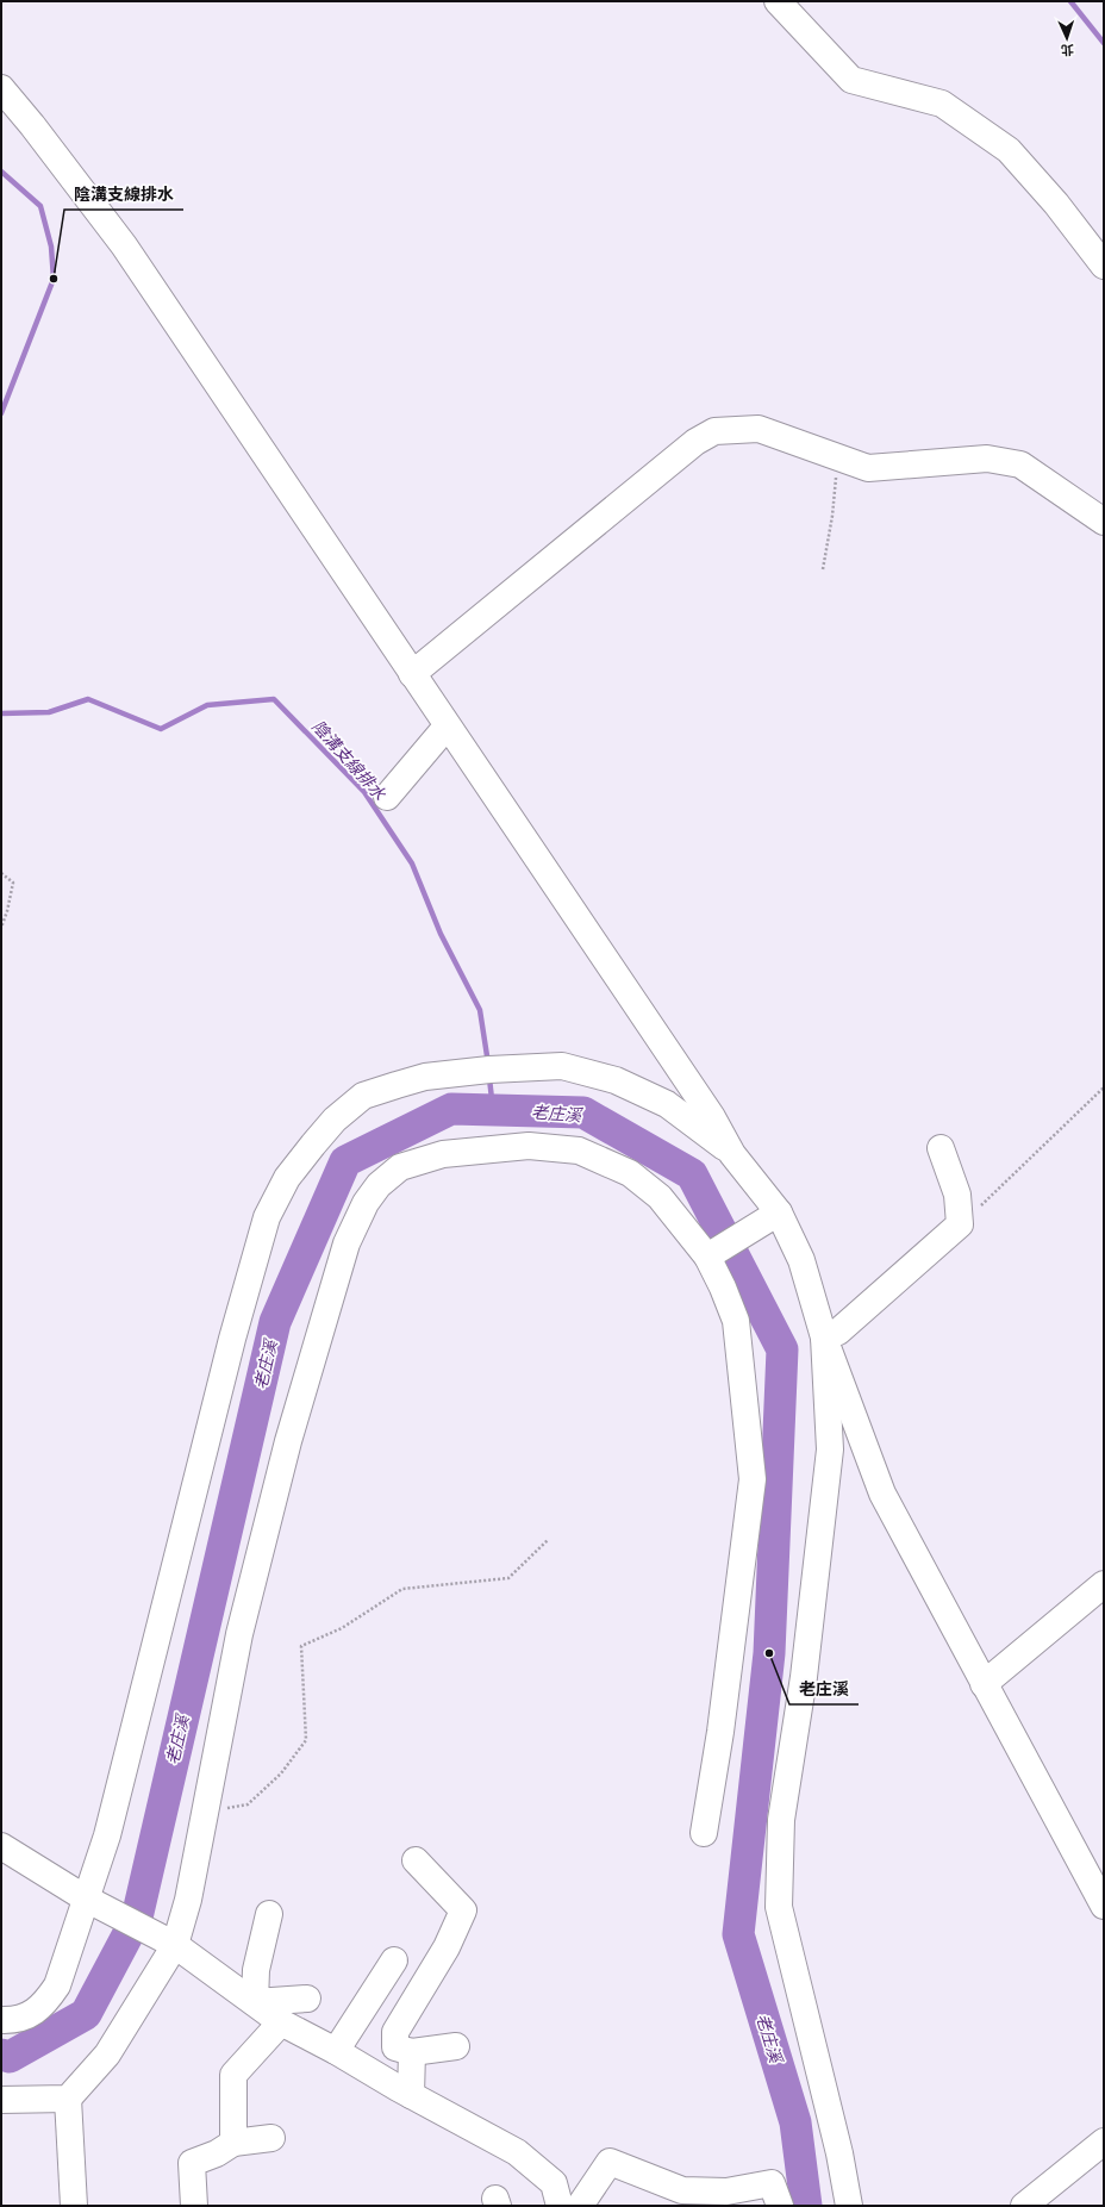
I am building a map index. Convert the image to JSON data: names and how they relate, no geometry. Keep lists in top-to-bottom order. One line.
{"water":["陰溝支線排水","老庄溪"],"places":["陰溝支線排水","老庄溪"],"north":"bottom"}
